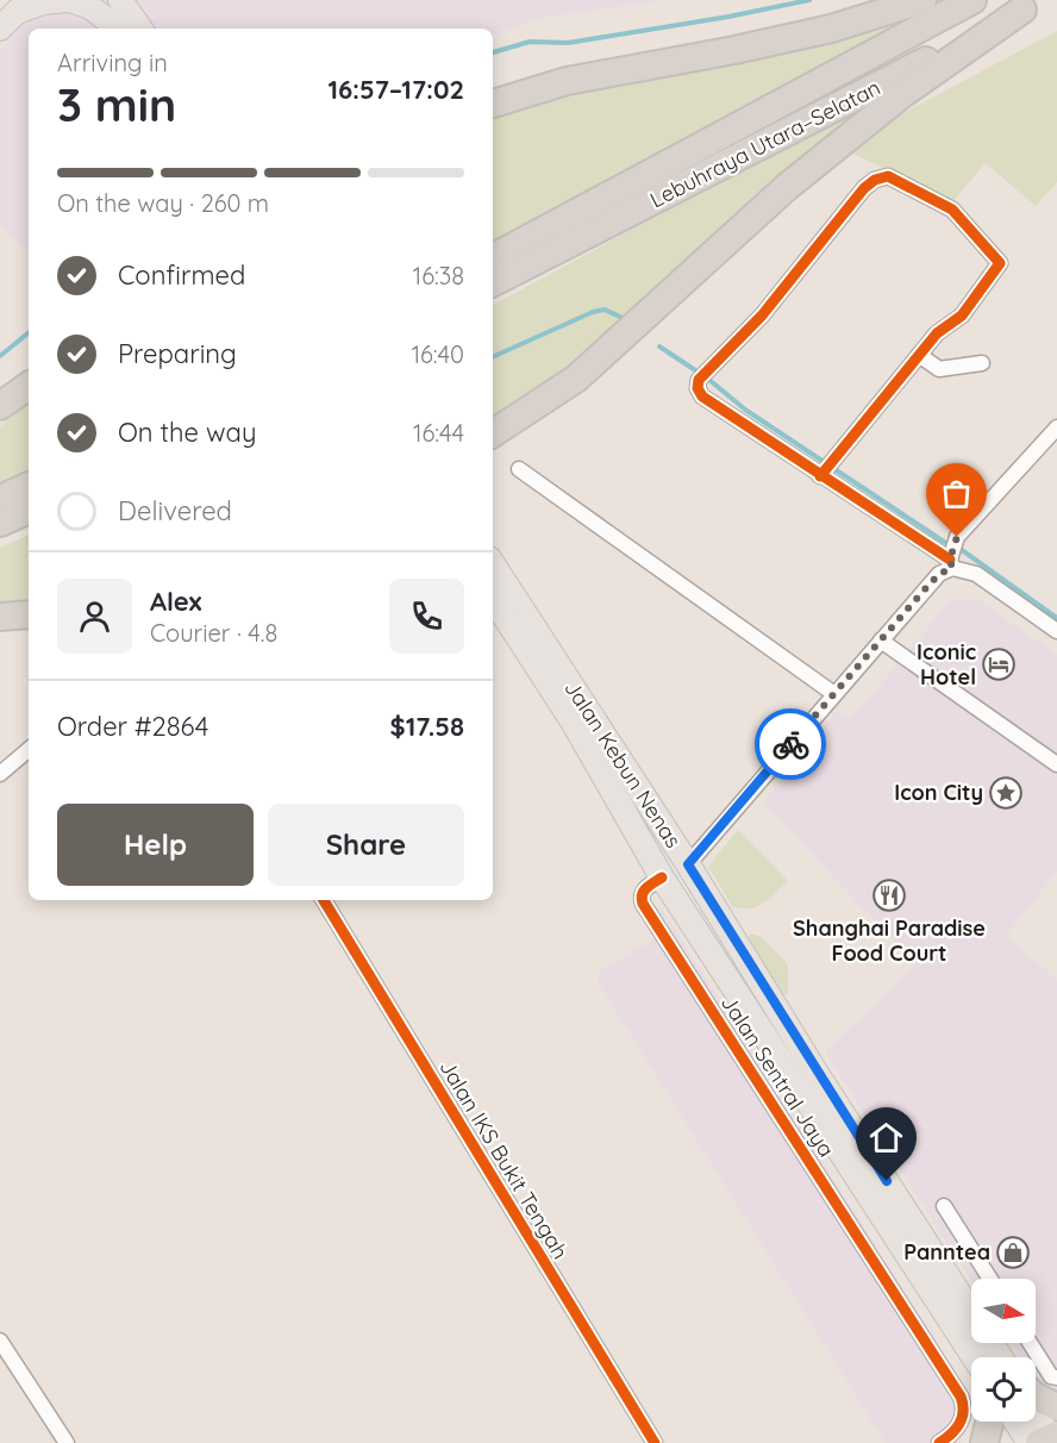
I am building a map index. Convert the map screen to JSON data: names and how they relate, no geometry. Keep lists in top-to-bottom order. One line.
{"streets":{"highway":["Lebuhraya Utara–Selatan"],"main road":["Jalan Kebun Nenas"],"street":["Jalan Sentral Jaya","Jalan IKS Bukit Tengah"]},"crossings":[["Jalan Kebun Nenas","Jalan Sentral Jaya"]],"places":{"hotel":["Iconic Hotel"],"place":["Icon City"],"restaurant":["Shanghai Paradise Food Court"],"shop":["Panntea"]},"north":"right","page":{"heading":["3 min","Arriving in","16:57–17:02"],"panel":["Alex","Courier · 4.8","Order #2864","$17.58"],"bar":"On the way · 260 m","list":[["Confirmed","16:38"],["Preparing","16:40"],["On the way","16:44"],"Delivered"],"buttons":["Help","Share"]}}
